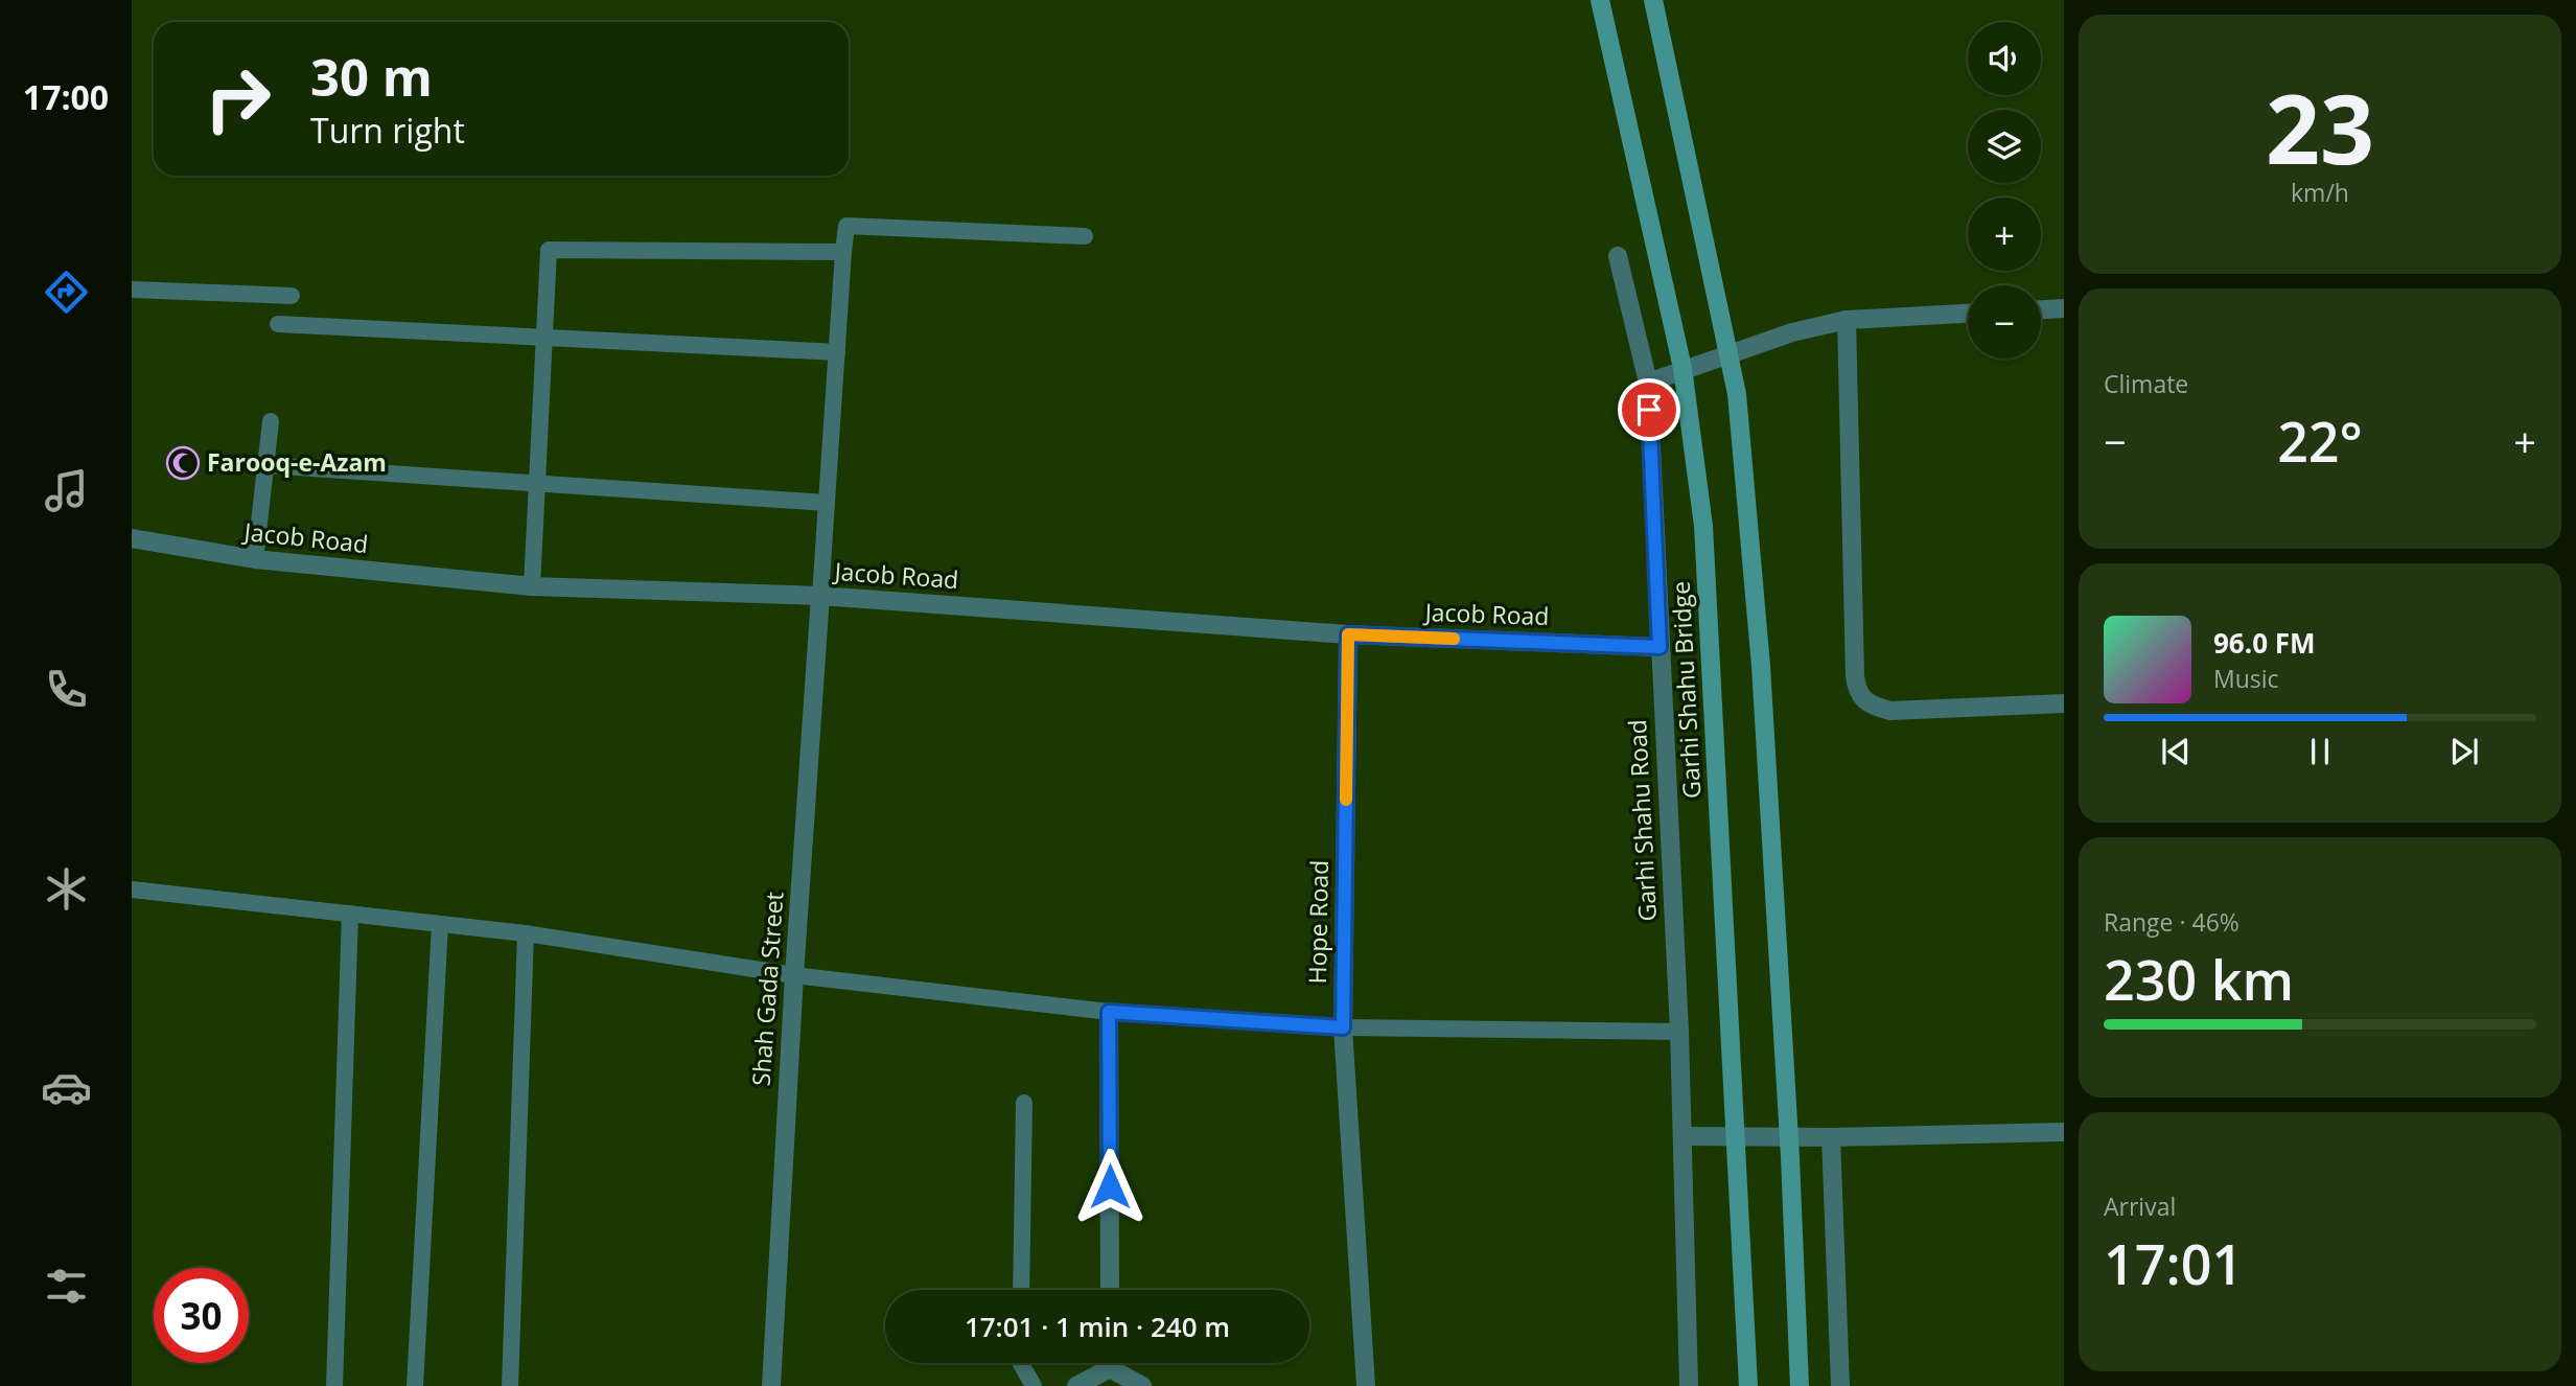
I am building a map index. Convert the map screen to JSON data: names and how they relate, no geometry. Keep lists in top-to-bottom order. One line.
{"streets":{"main road":["Garhi Shahu Bridge"],"street":["Jacob Road","Garhi Shahu Road","Hope Road","Shah Gada Street"]},"crossings":[["Jacob Road","Garhi Shahu Road"],["Jacob Road","Hope Road"],["Jacob Road","Shah Gada Street"]],"places":{"mosque":["Farooq-e-Azam"]},"page":{"tabs":"17:00","tile":[["23","km/h"],"Climate",["Range · 46%","230 km"],["Arrival","17:01"]],"map_buttons":["+","−"],"turn":["30 m","Turn right"],"heat":["−","22°","+"],"song":["96.0 FM","Music"],"limit":"30","trip":"17:01 · 1 min · 240 m"}}
